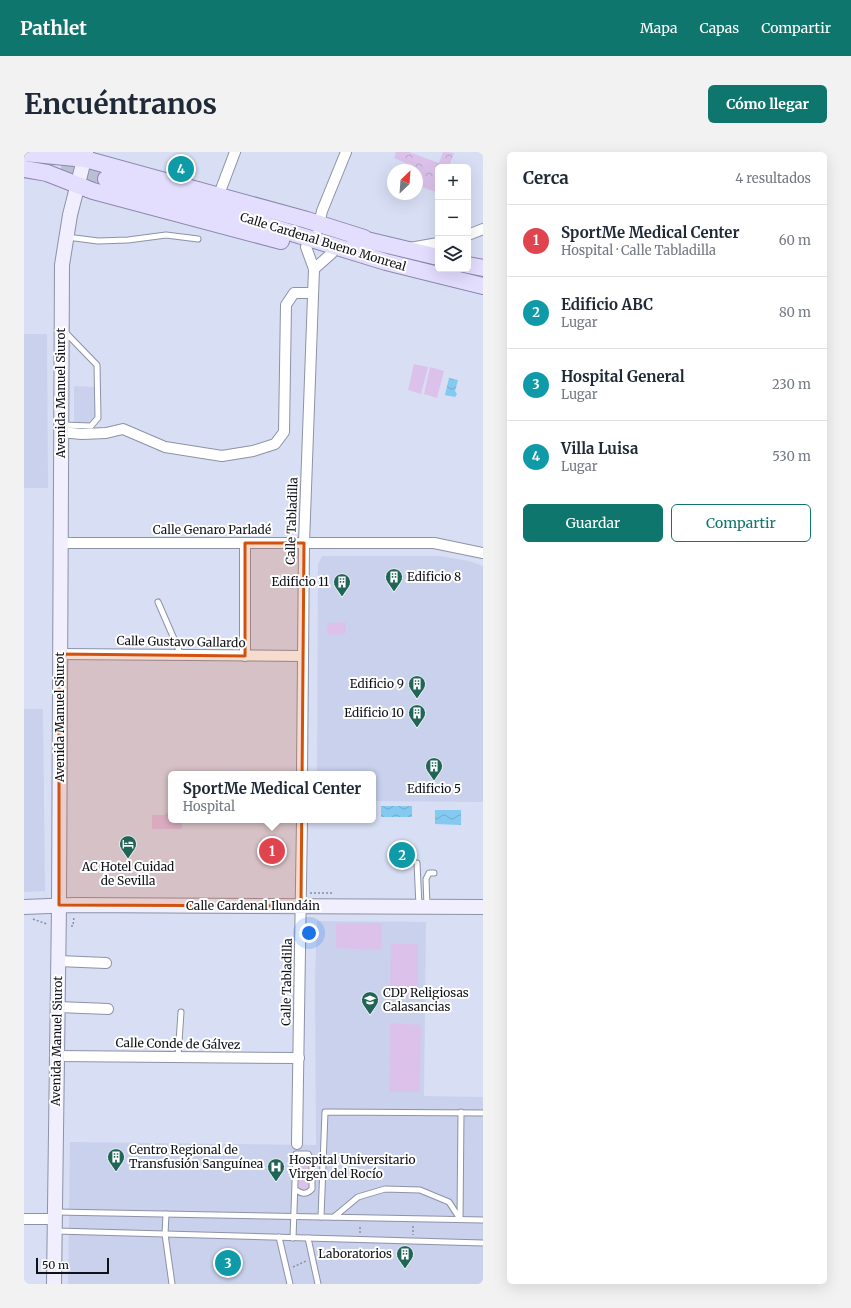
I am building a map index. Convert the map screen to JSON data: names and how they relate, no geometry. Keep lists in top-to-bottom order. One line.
{"streets":{"main road":["Calle Cardenal Bueno Monreal","Avenida Manuel Siurot","Calle Cardenal Ilundáin"],"street":["Calle Tabladilla","Calle Genaro Parladé","Calle Gustavo Gallardo","Calle Conde de Gálvez"]},"crossings":[["Avenida Manuel Siurot","Calle Genaro Parladé"],["Avenida Manuel Siurot","Calle Gustavo Gallardo"],["Avenida Manuel Siurot","Calle Cardenal Ilundáin"],["Avenida Manuel Siurot","Calle Conde de Gálvez"],["Calle Tabladilla","Calle Genaro Parladé"],["Calle Tabladilla","Calle Gustavo Gallardo"],["Calle Tabladilla","Calle Cardenal Ilundáin"],["Calle Tabladilla","Calle Conde de Gálvez"]],"places":{"building":["Edificio 8","Edificio 11","Edificio 9","Edificio 10","Edificio 5","Centro Regional de Transfusión Sanguínea","Laboratorios"],"hotel":["AC Hotel Cuidad de Sevilla"],"school or university":["CDP Religiosas Calasancias"],"hospital":["Hospital Universitario Virgen del Rocío"]},"scale_bar":"50 m","north":"top right","page":{"header":"Pathlet","nav":["Mapa","Capas","Compartir"],"buttons":["Cómo llegar",["Guardar","Compartir"]],"title":"Encuéntranos","heading":["Cerca","4 resultados"],"pins":["4","1","2","3"],"map_buttons":["+","−"],"list":[{"mark":"1","name":"SportMe Medical Center","note":"Hospital · Calle Tabladilla","value":"60 m"},{"mark":"2","name":"Edificio ABC","note":"Lugar","value":"80 m"},{"mark":"3","name":"Hospital General","note":"Lugar","value":"230 m"},{"mark":"4","name":"Villa Luisa","note":"Lugar","value":"530 m"}],"popup":["SportMe Medical Center","Hospital"],"scale":"50 m"}}
